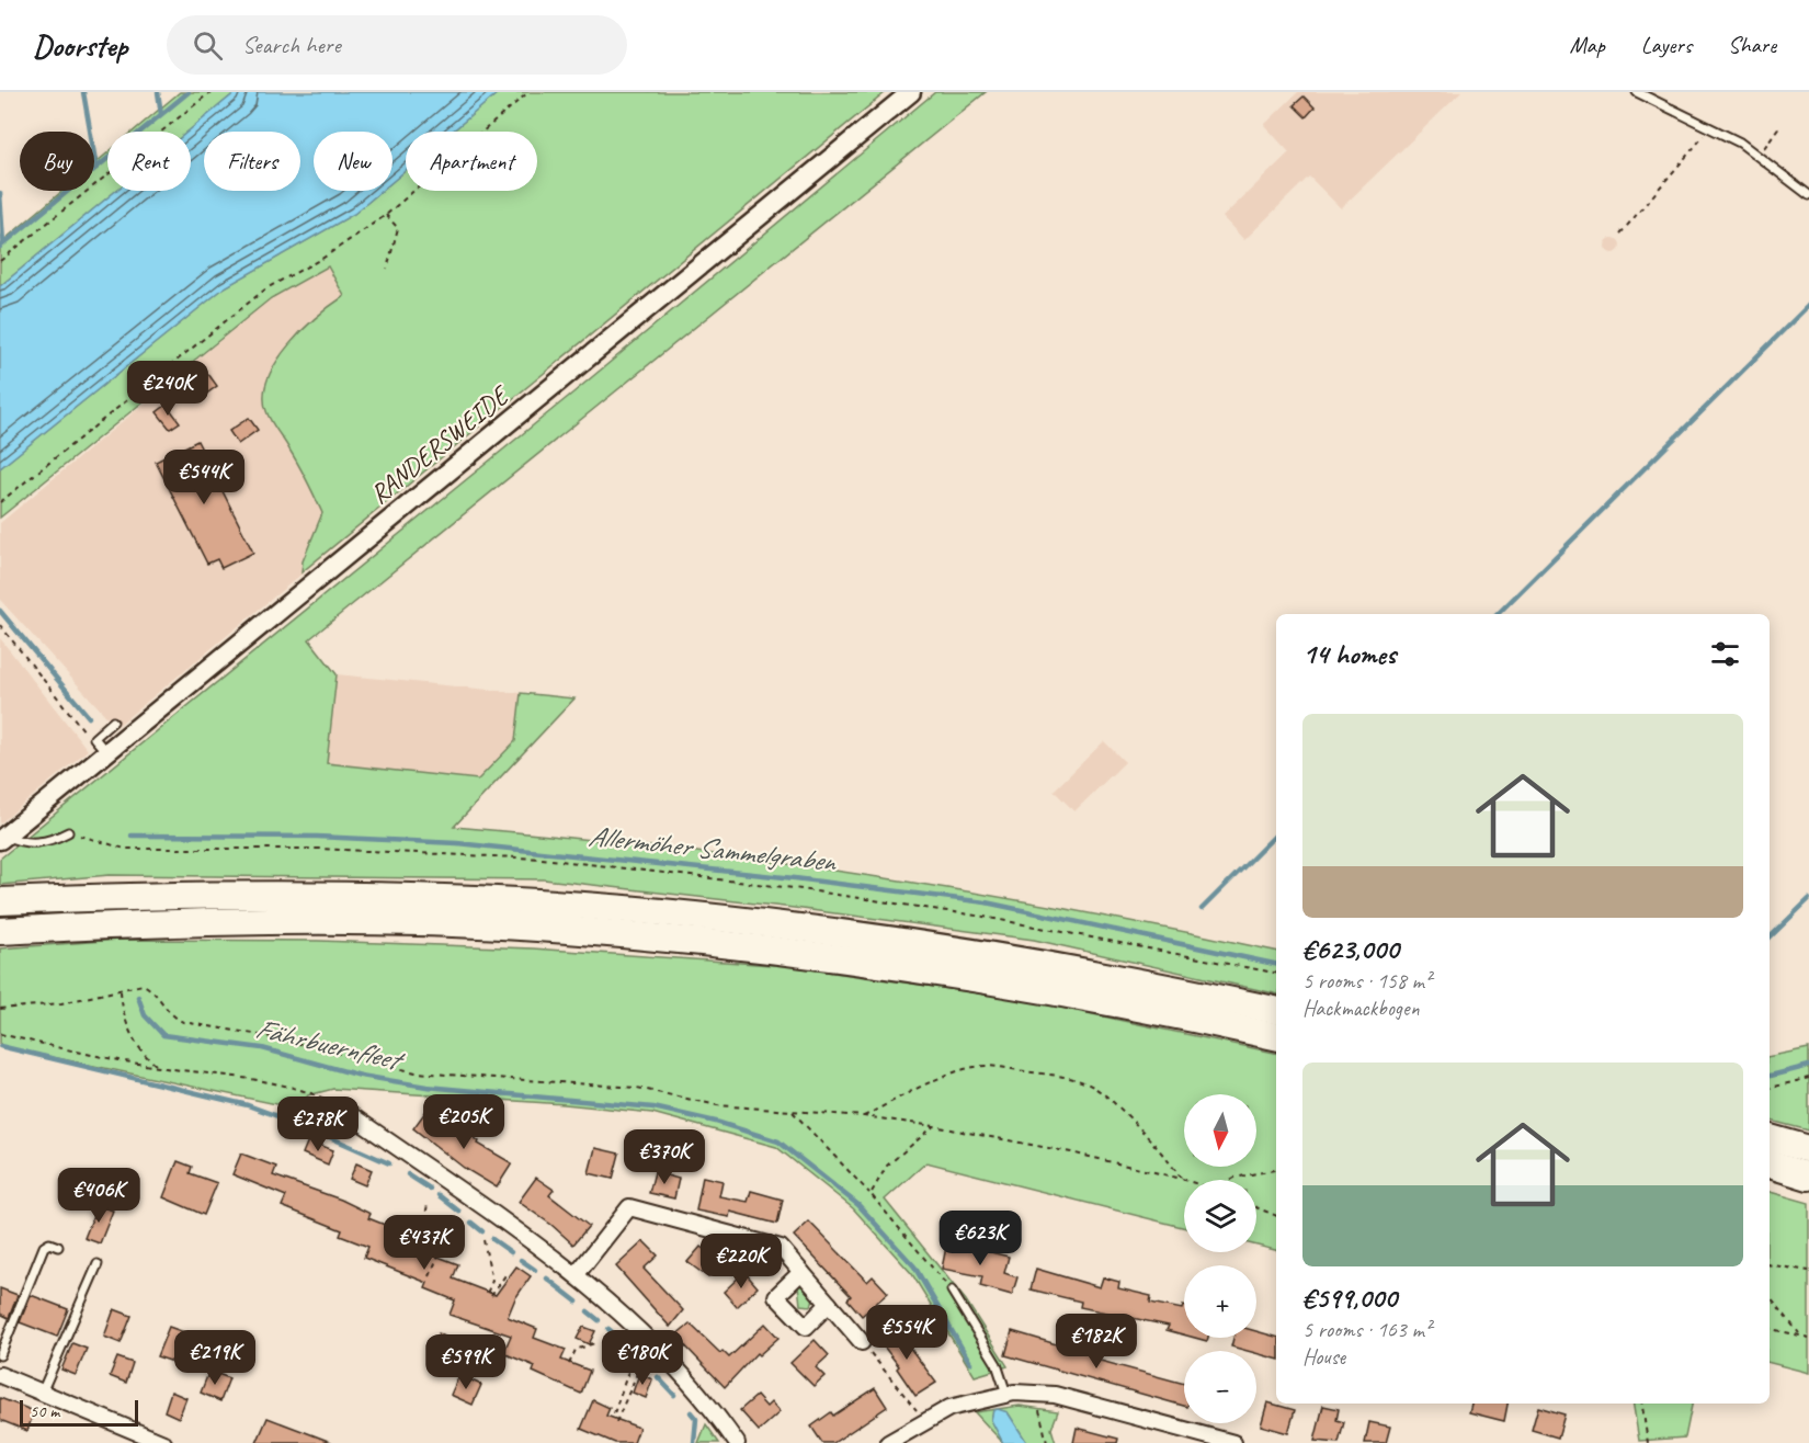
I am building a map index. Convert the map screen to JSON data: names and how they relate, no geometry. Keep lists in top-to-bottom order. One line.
{"streets":{"street":["RANDERSWEIDE"]},"water":["Allermöher Sammelgraben","Fährbuernfleet"],"scale_bar":"50 m","north":"bottom","page":{"header":"Doorstep","search":"Search here","nav":["Map","Layers","Share"],"chip":["Buy","Rent","Filters","New","Apartment"],"price":["€240K","€544K","€205K","€278K","€370K","€406K","€623K","€437K","€220K","€554K","€182K","€219K","€180K","€599K"],"heading":"14 homes","list":[{"name":"€623,000","note":"5 rooms · 158 m² · Hackmackbogen"},{"name":"€599,000","note":"5 rooms · 163 m² · House"}],"map_buttons":["+","−"],"scale":"50 m"}}
